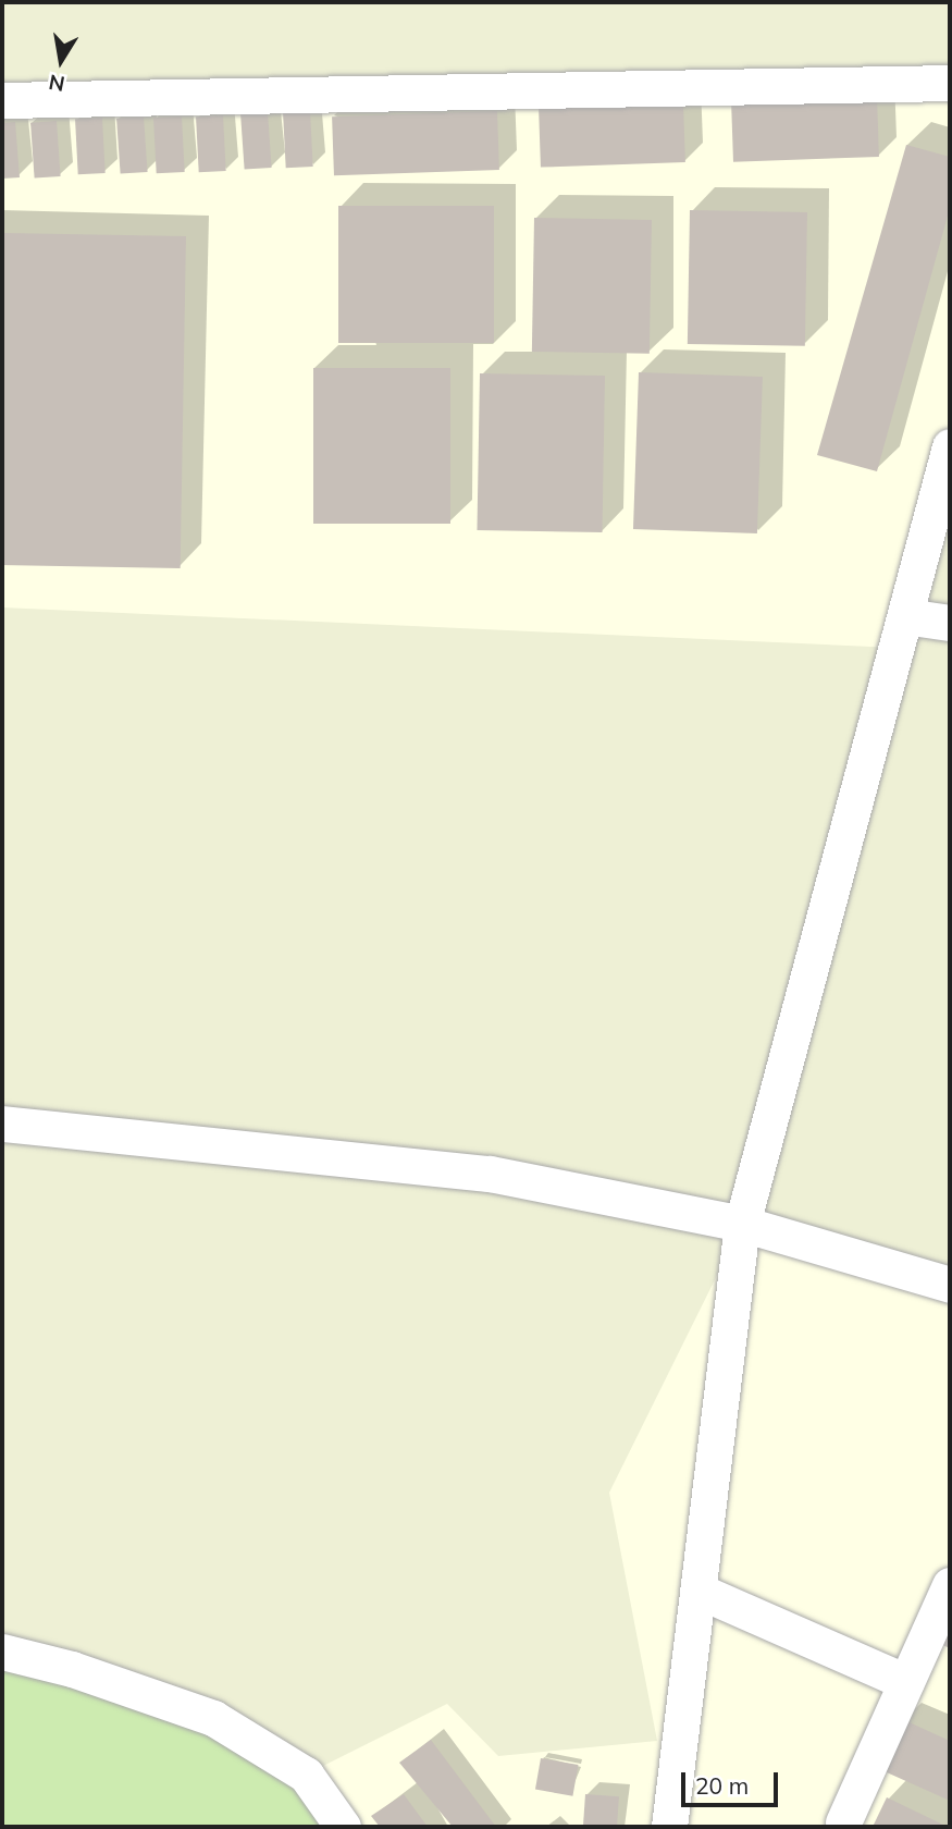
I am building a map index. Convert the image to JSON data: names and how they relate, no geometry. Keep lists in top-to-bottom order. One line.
{"scale_bar":"20 m","north":"bottom"}
